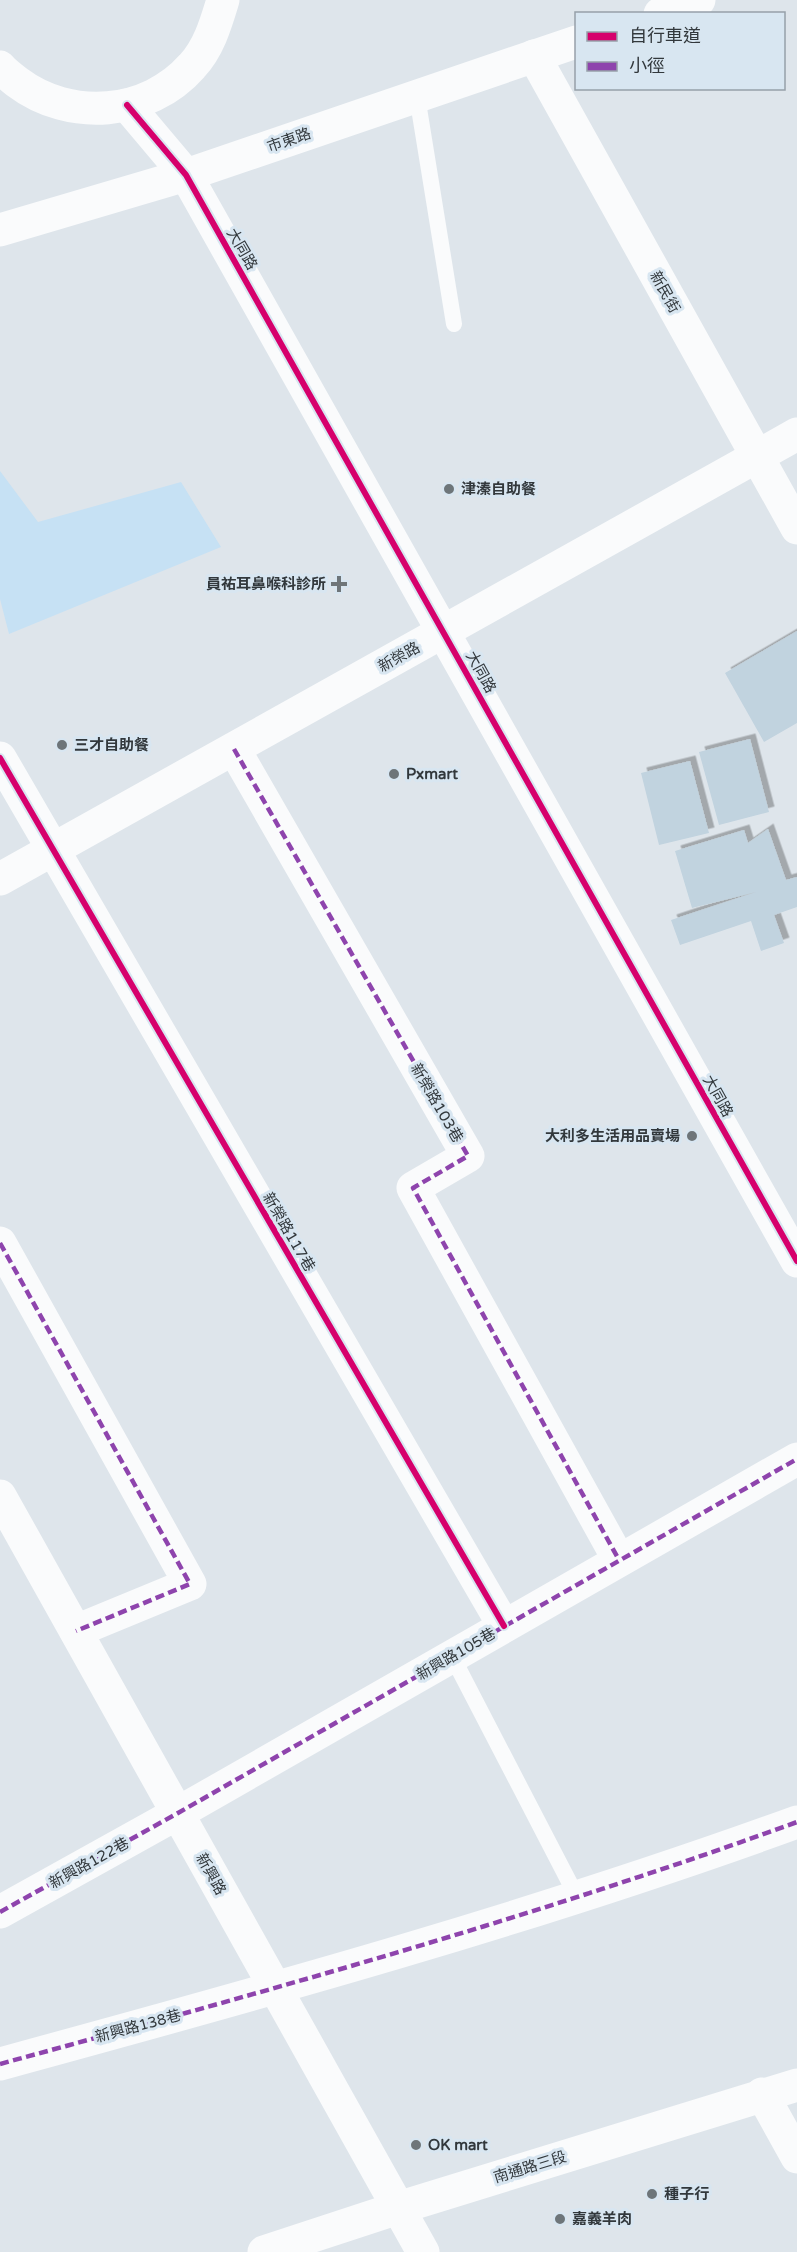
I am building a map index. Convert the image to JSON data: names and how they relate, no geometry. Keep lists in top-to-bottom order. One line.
{"streets":{"street":["市東路","大同路","新民街","新榮路","新榮路103巷","新榮路117巷","新興路105巷","新興路122巷","新興路","新興路138巷","南通路三段"]},"crossings":[["市東路","大同路"],["市東路","新民街"],["大同路","新榮路"],["新民街","新榮路"],["新榮路","新榮路103巷"],["新榮路","新榮路117巷"],["新榮路103巷","新興路105巷"],["新榮路117巷","新興路105巷"],["新興路105巷","新興路122巷"],["新興路105巷","新興路"],["新興路122巷","新興路"],["新興路","新興路138巷"],["新興路","南通路三段"]],"places":{"other":["津溱自助餐","三才自助餐","Pxmart","大利多生活用品賣場","OK mart","種子行","嘉義羊肉"],"health":["員祐耳鼻喉科診所"]},"legend":["自行車道","小徑"]}
